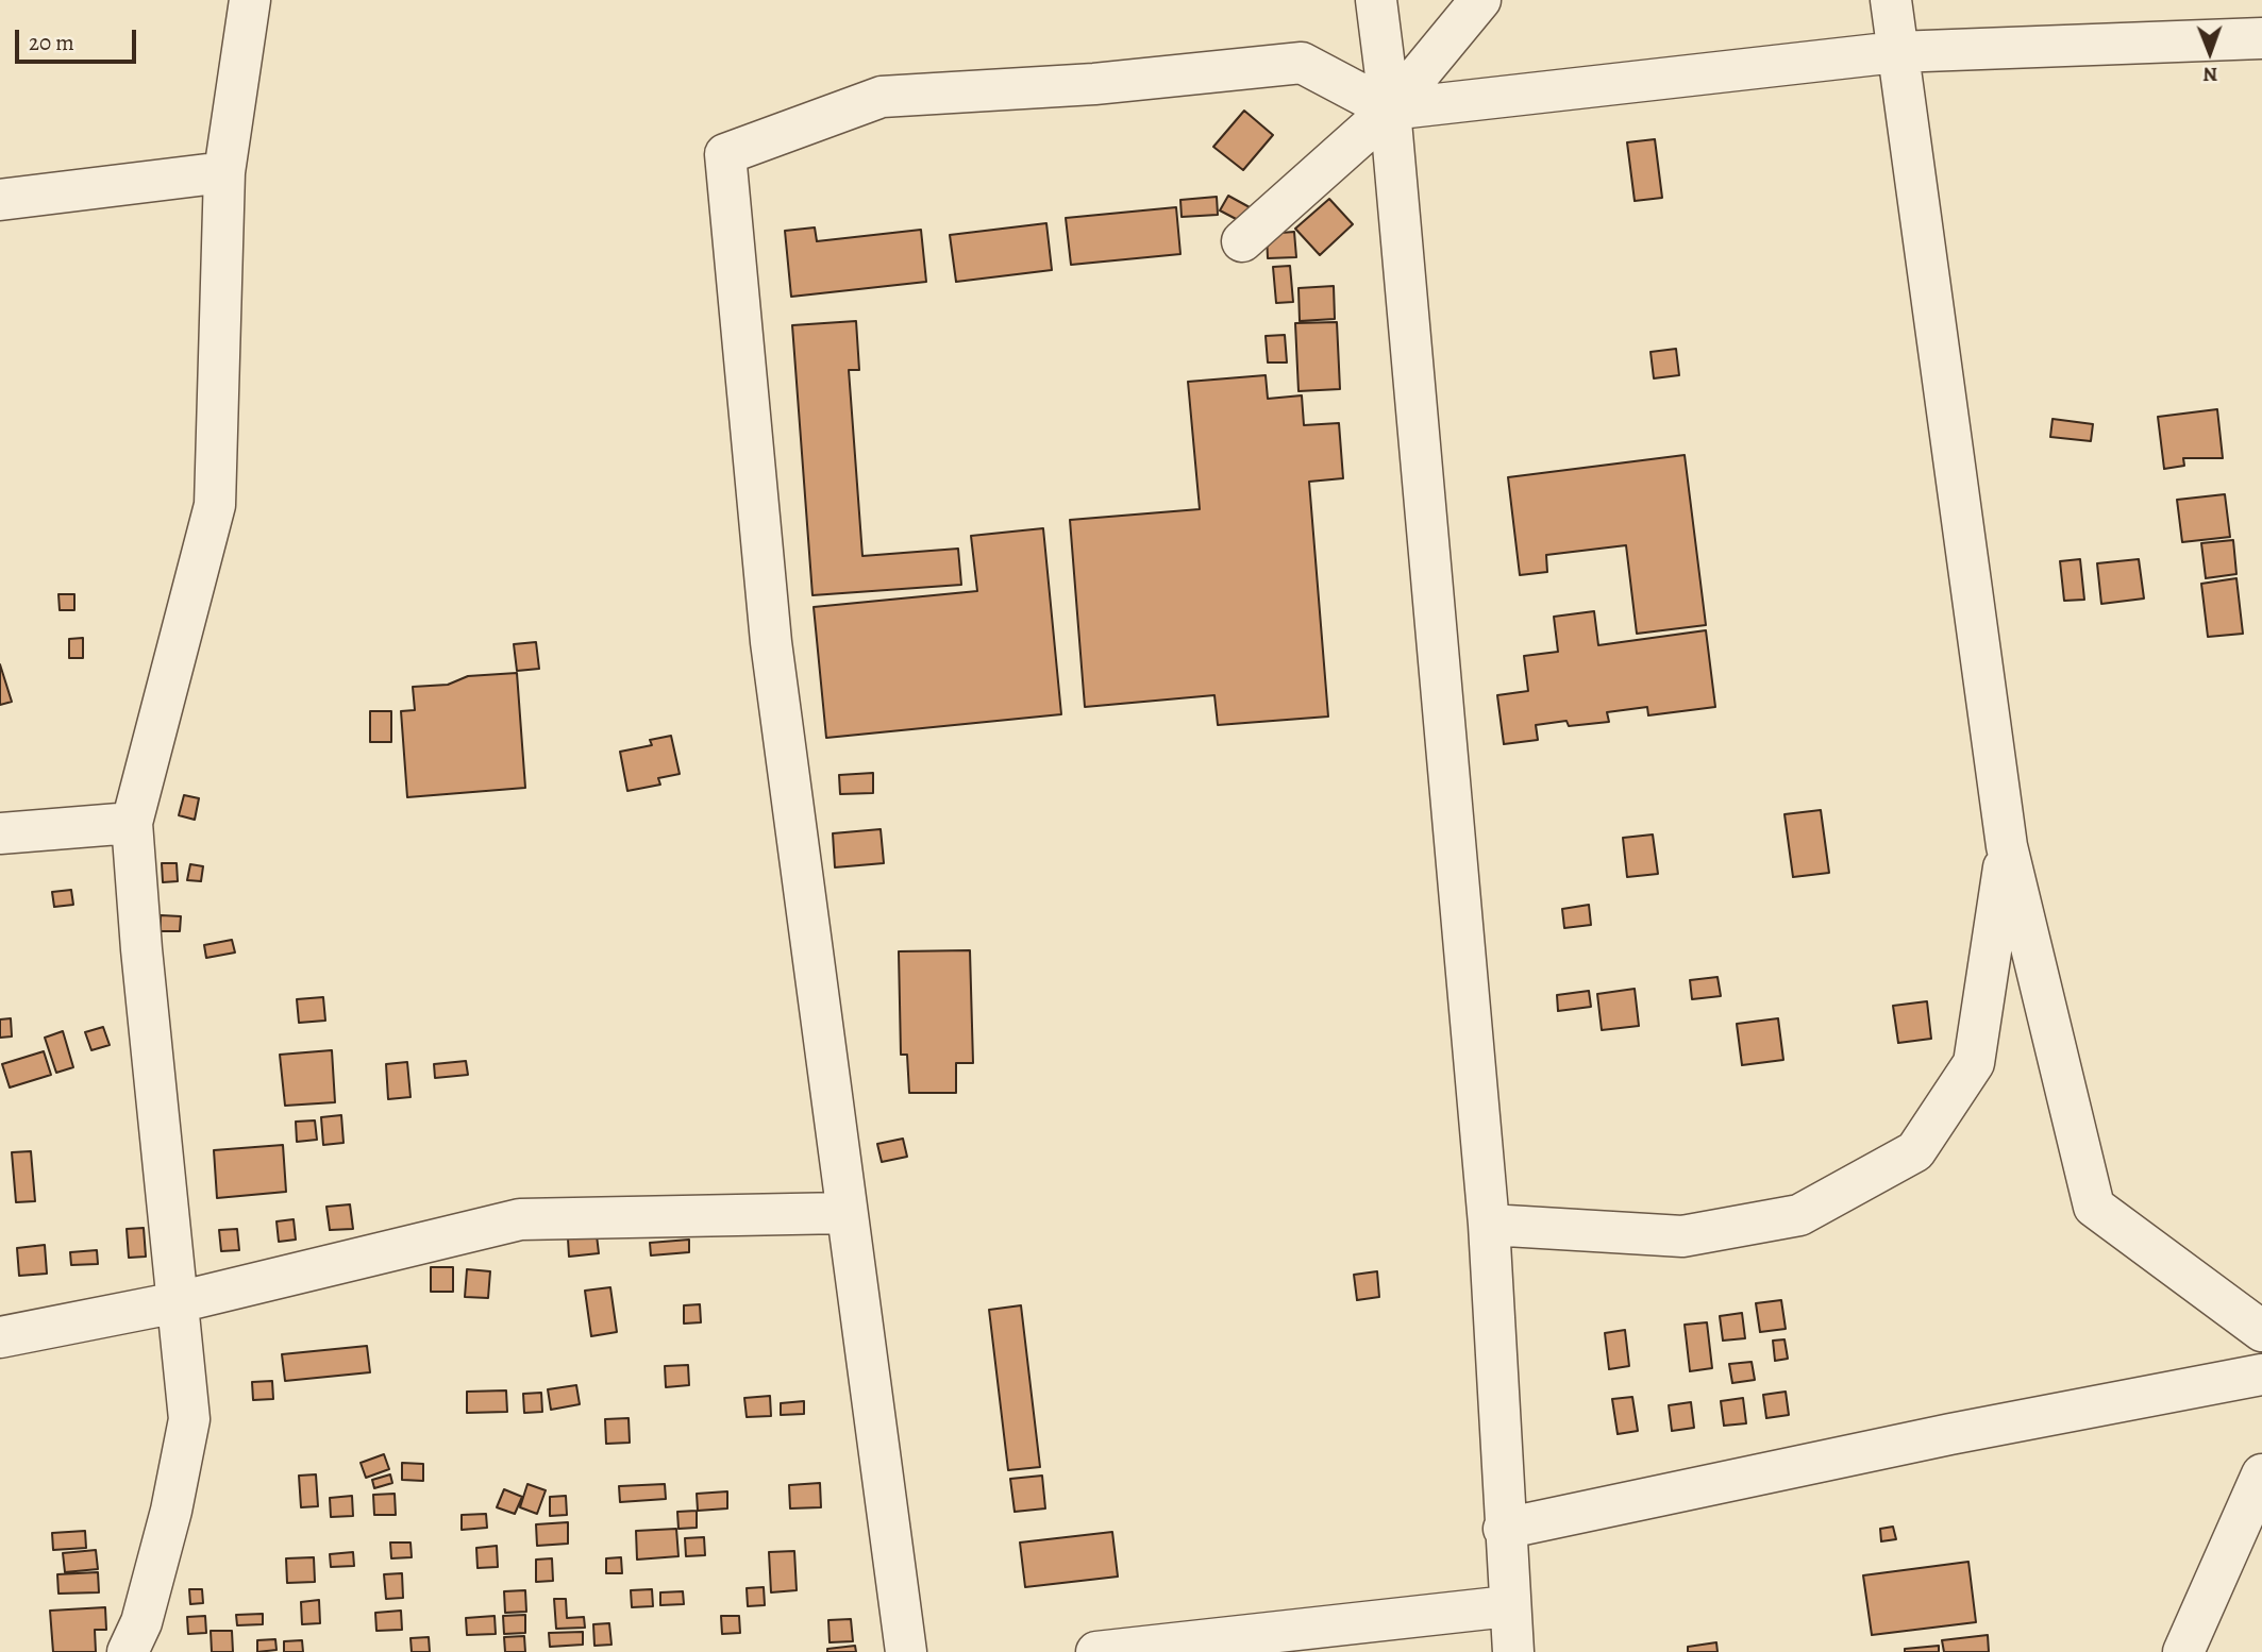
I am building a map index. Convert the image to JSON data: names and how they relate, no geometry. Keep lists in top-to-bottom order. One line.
{"scale_bar":"20 m","north":"bottom"}
